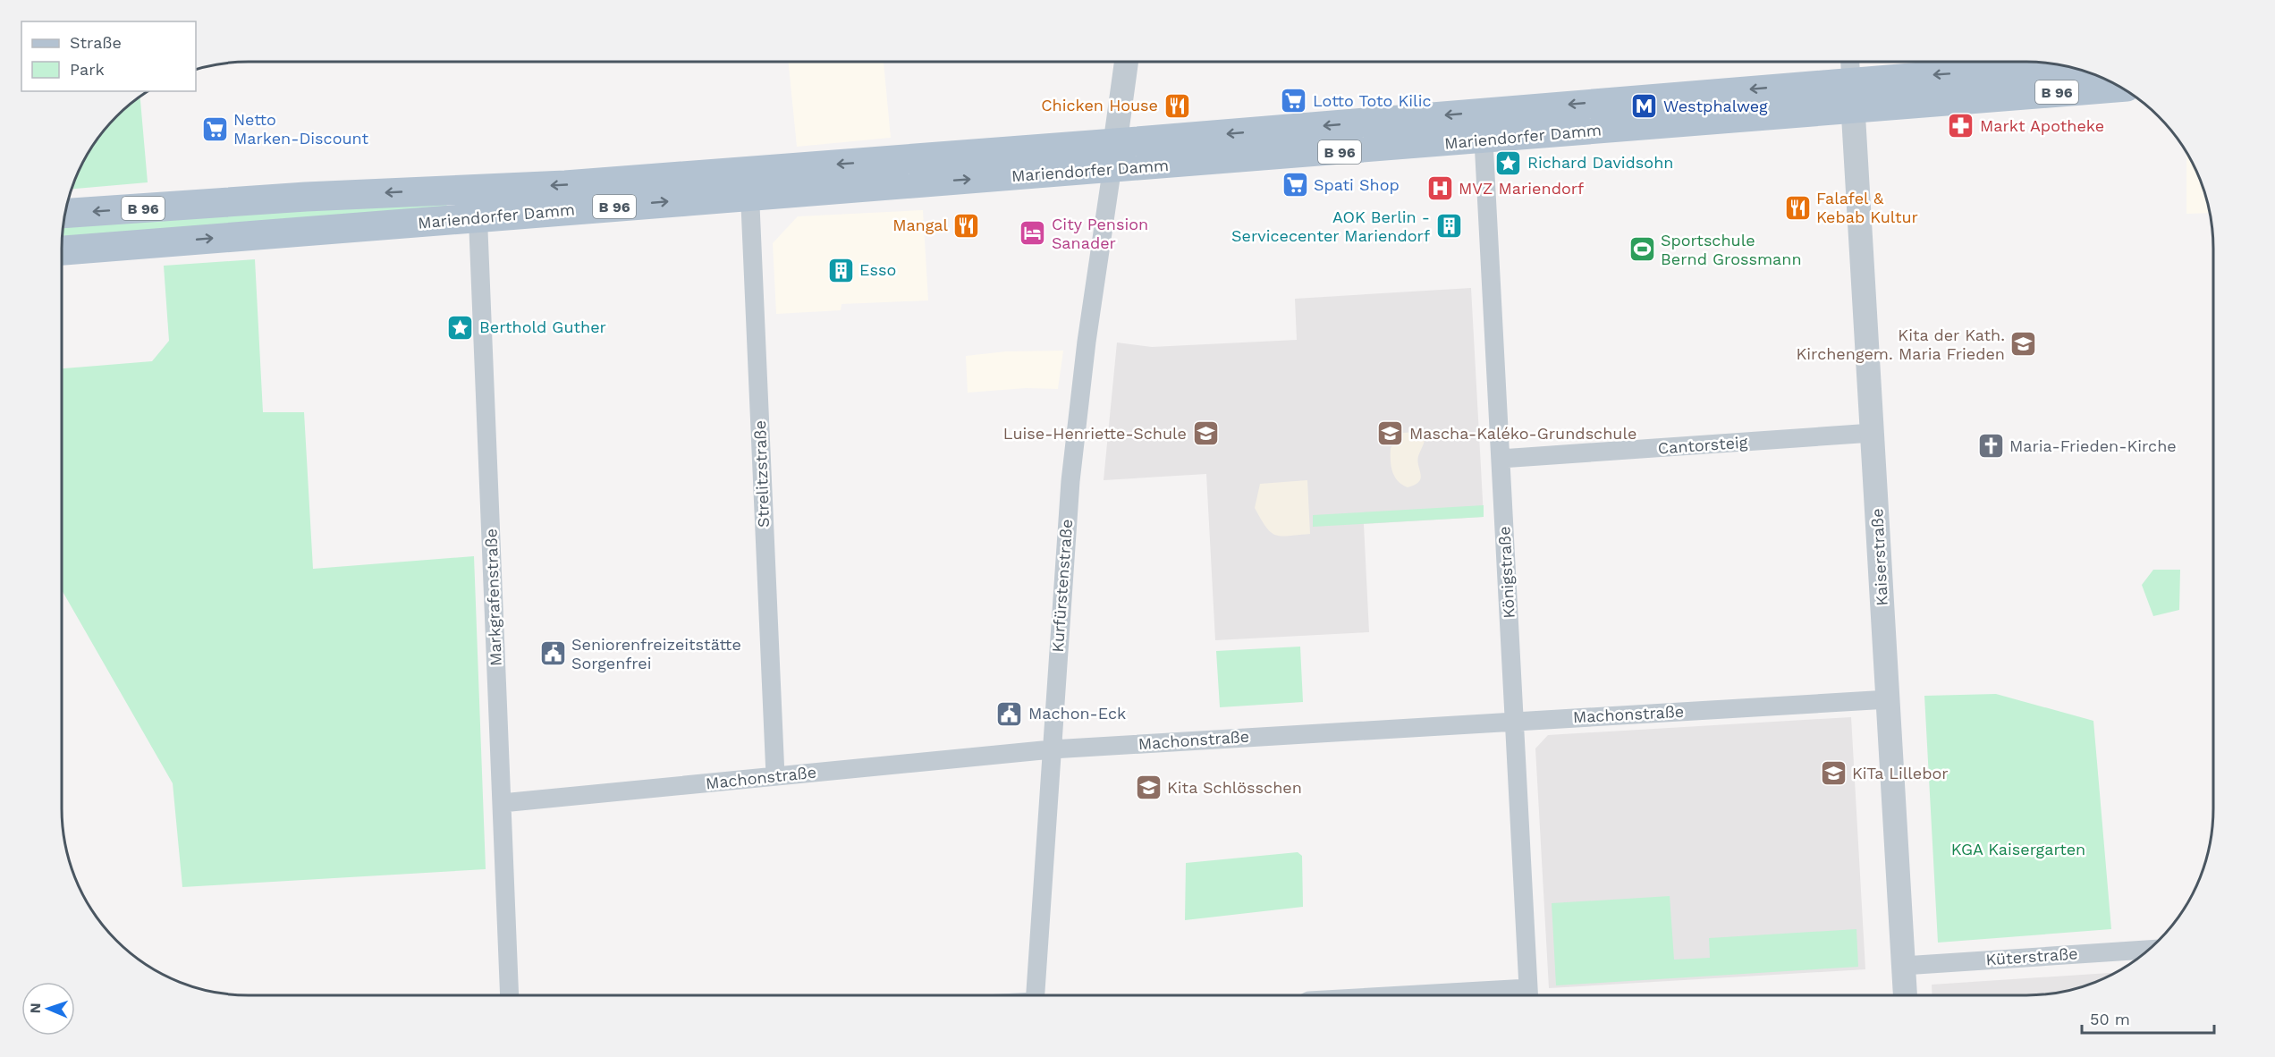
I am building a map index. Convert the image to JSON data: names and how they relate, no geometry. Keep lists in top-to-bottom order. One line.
{"streets":{"main road":["B 96","Mariendorfer Damm"],"street":["Cantorsteig","Strelitzstraße","Kaiserstraße","Königstraße","Kurfürstenstraße","Markgrafenstraße","Machonstraße","Küterstraße"]},"crossings":[["Mariendorfer Damm","Strelitzstraße"],["Mariendorfer Damm","Kaiserstraße"],["Mariendorfer Damm","Königstraße"],["Mariendorfer Damm","Kurfürstenstraße"],["Mariendorfer Damm","Markgrafenstraße"],["Cantorsteig","Kaiserstraße"],["Cantorsteig","Königstraße"],["Strelitzstraße","Machonstraße"],["Kaiserstraße","Machonstraße"],["Kaiserstraße","Küterstraße"],["Königstraße","Machonstraße"],["Kurfürstenstraße","Machonstraße"],["Markgrafenstraße","Machonstraße"]],"parks":["KGA Kaisergarten"],"places":{"supermarket":["Lotto Toto Kilic","Netto Marken-Discount","Spati Shop"],"restaurant":["Chicken House","Falafel & Kebab Kultur","Mangal"],"metro station":["Westphalweg"],"pharmacy":["Markt Apotheke"],"place":["Richard Davidsohn","Berthold Guther"],"hospital":["MVZ Mariendorf"],"building":["AOK Berlin - Servicecenter Mariendorf","Esso"],"hotel":["City Pension Sanader"],"sports":["Sportschule Bernd Grossmann"],"school or university":["Kita der Kath. Kirchengem. Maria Frieden","Luise-Henriette-Schule","Mascha-Kaléko-Grundschule","KiTa Lillebor","Kita Schlösschen"],"church":["Maria-Frieden-Kirche"],"public building":["Seniorenfreizeitstätte Sorgenfrei","Machon-Eck"]},"legend":["Straße","Park"],"scale_bar":"50 m","north":"left"}
